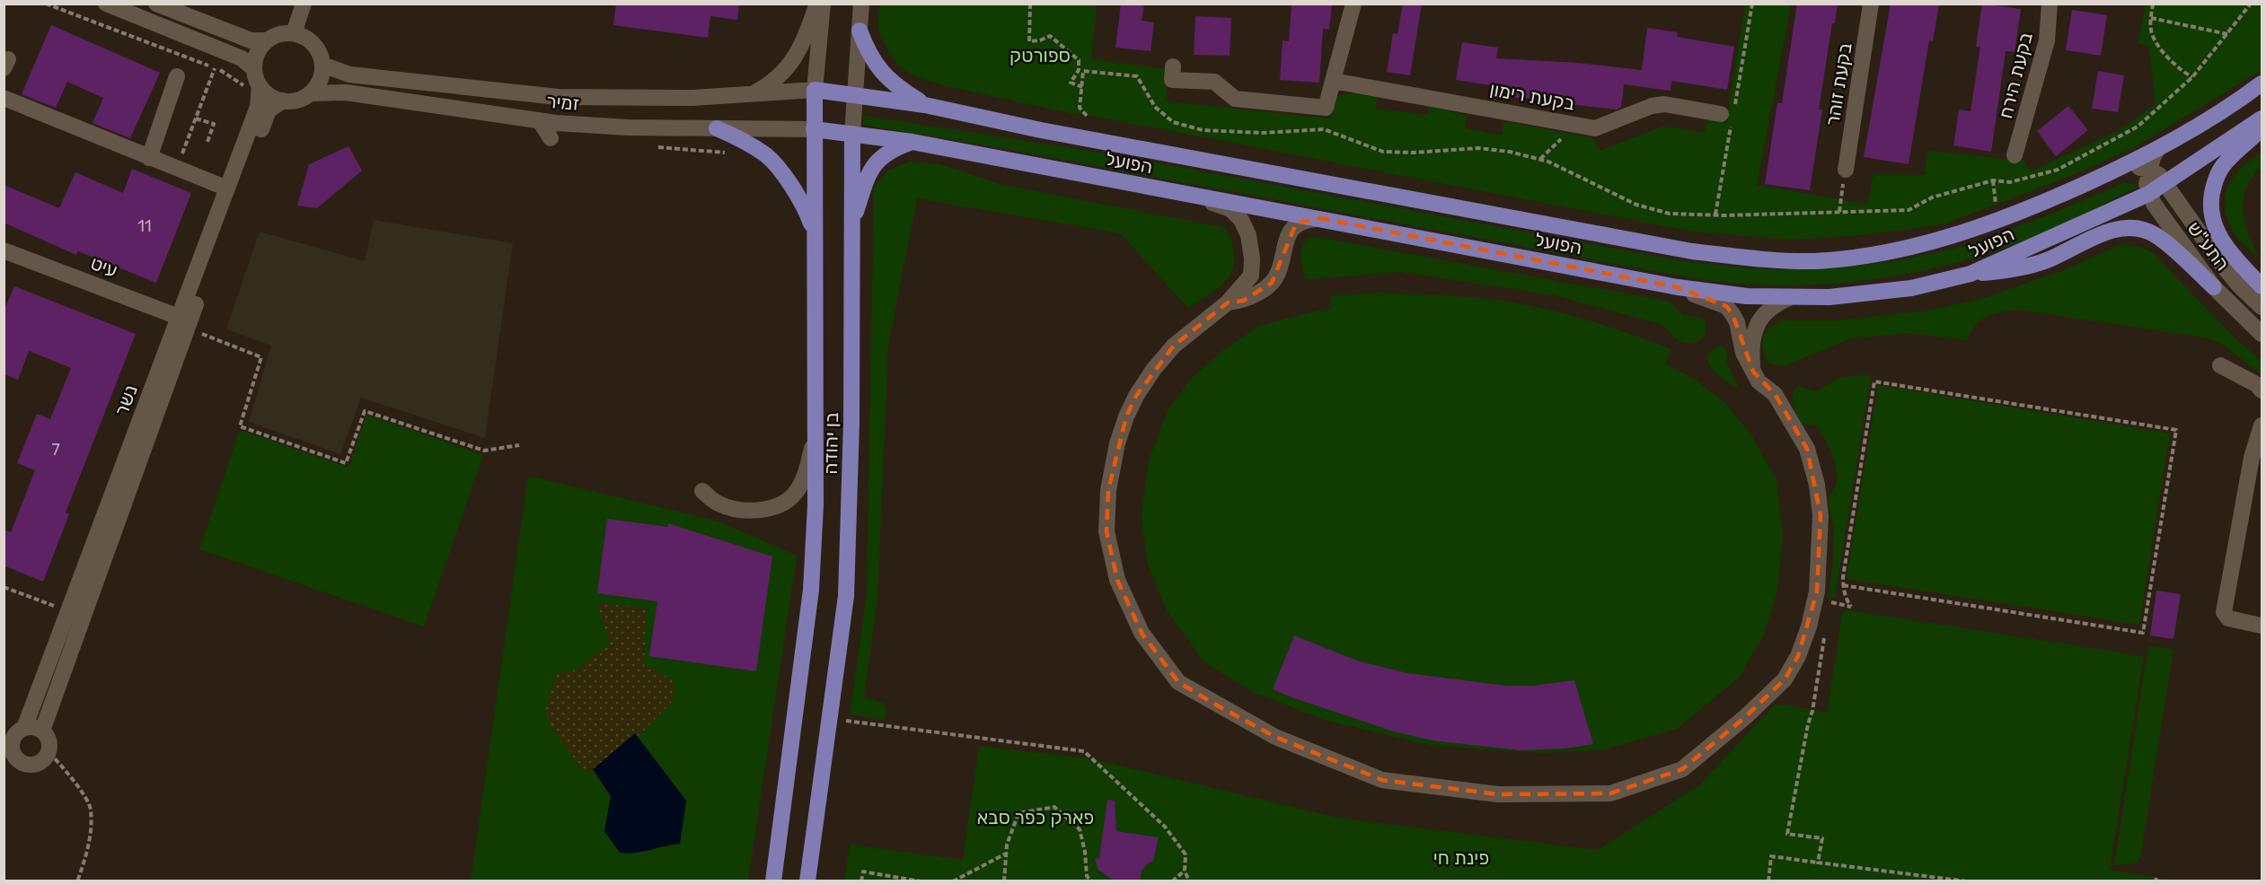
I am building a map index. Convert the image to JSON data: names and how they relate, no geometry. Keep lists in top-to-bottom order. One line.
{"streets":{"main road":["הפועל","בן יהודה"],"street":["בקעת הירח","בקעת זוהר","בקעת רימון","זמיר","התע\"ש","עיט","נשר"]},"crossings":[["זמיר","הפועל"],["זמיר","נשר"],["זמיר","בן יהודה"],["הפועל","התע\"ש"],["הפועל","בן יהודה"],["עיט","נשר"]],"parks":["ספורטק","פארק כפר סבא","פינת חי"],"house_numbers":["11","7"]}
